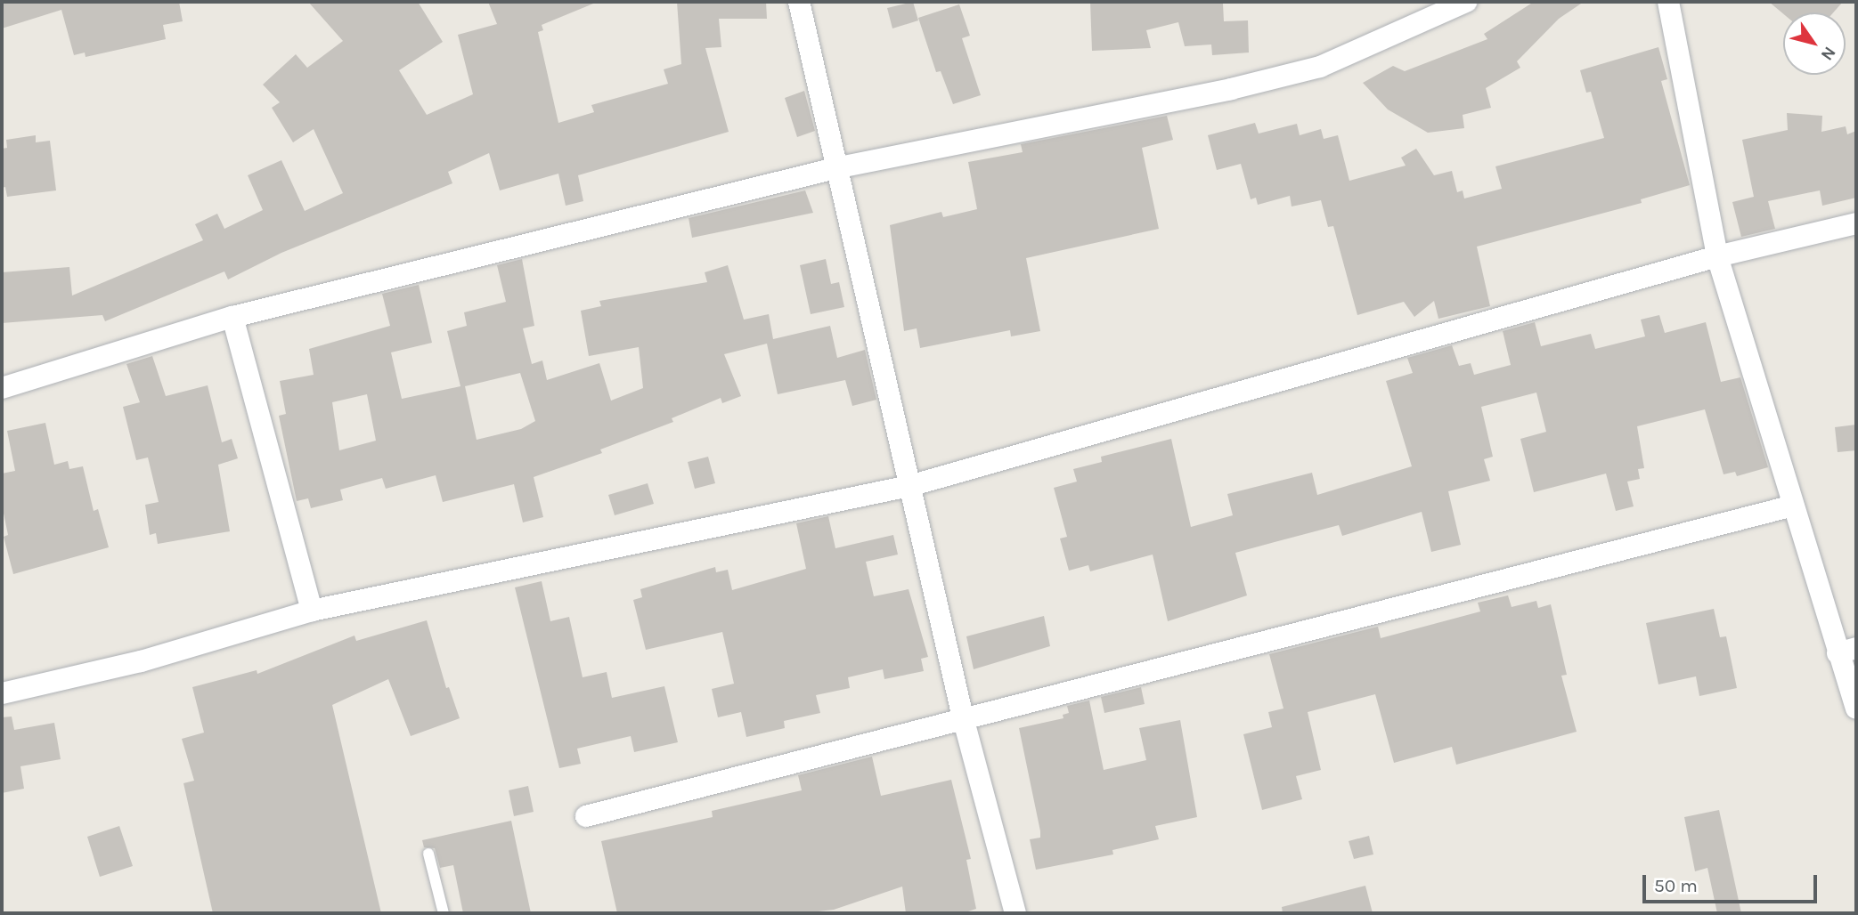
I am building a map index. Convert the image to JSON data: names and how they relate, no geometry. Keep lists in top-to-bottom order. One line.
{"scale_bar":"50 m","north":"bottom right"}
